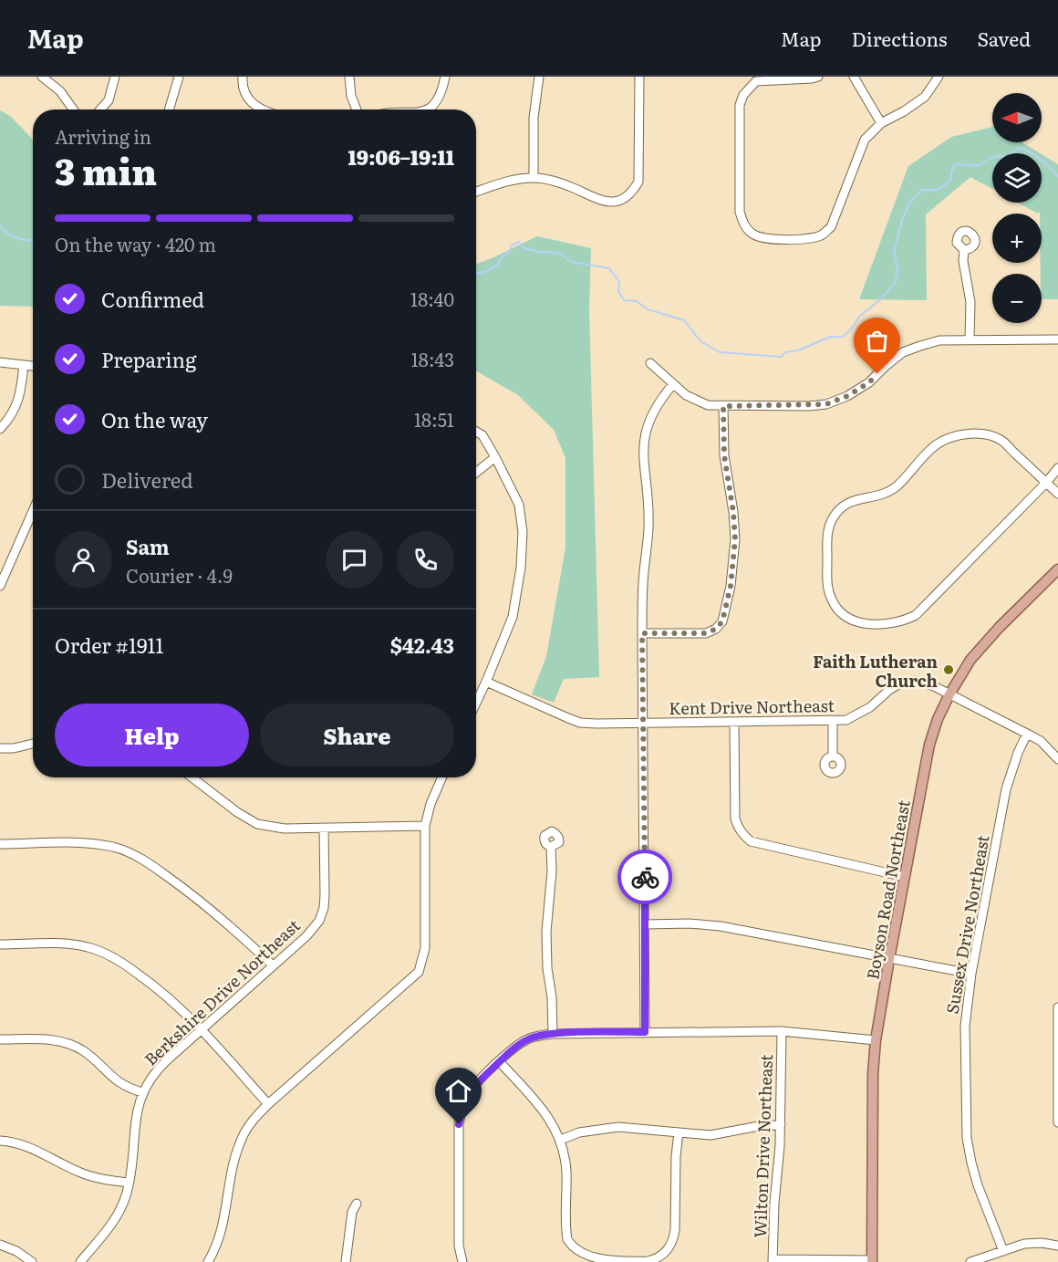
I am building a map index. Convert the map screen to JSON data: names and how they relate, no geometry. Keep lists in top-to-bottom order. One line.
{"streets":{"main road":["Boyson Road Northeast"],"street":["Kent Drive Northeast","Sussex Drive Northeast","Berkshire Drive Northeast","Wilton Drive Northeast"]},"crossings":[["Kent Drive Northeast","Boyson Road Northeast"],["Kent Drive Northeast","Sussex Drive Northeast"]],"places":["Faith Lutheran Church"],"north":"left","page":{"header":"Map","nav":["Map","Directions","Saved"],"map_buttons":["+","−"],"heading":["3 min","Arriving in","19:06–19:11"],"panel":["Sam","Courier · 4.9","Order #1911","$42.43"],"bar":"On the way · 420 m","list":[["Confirmed","18:40"],["Preparing","18:43"],["On the way","18:51"],"Delivered"],"buttons":["Help","Share"]}}
